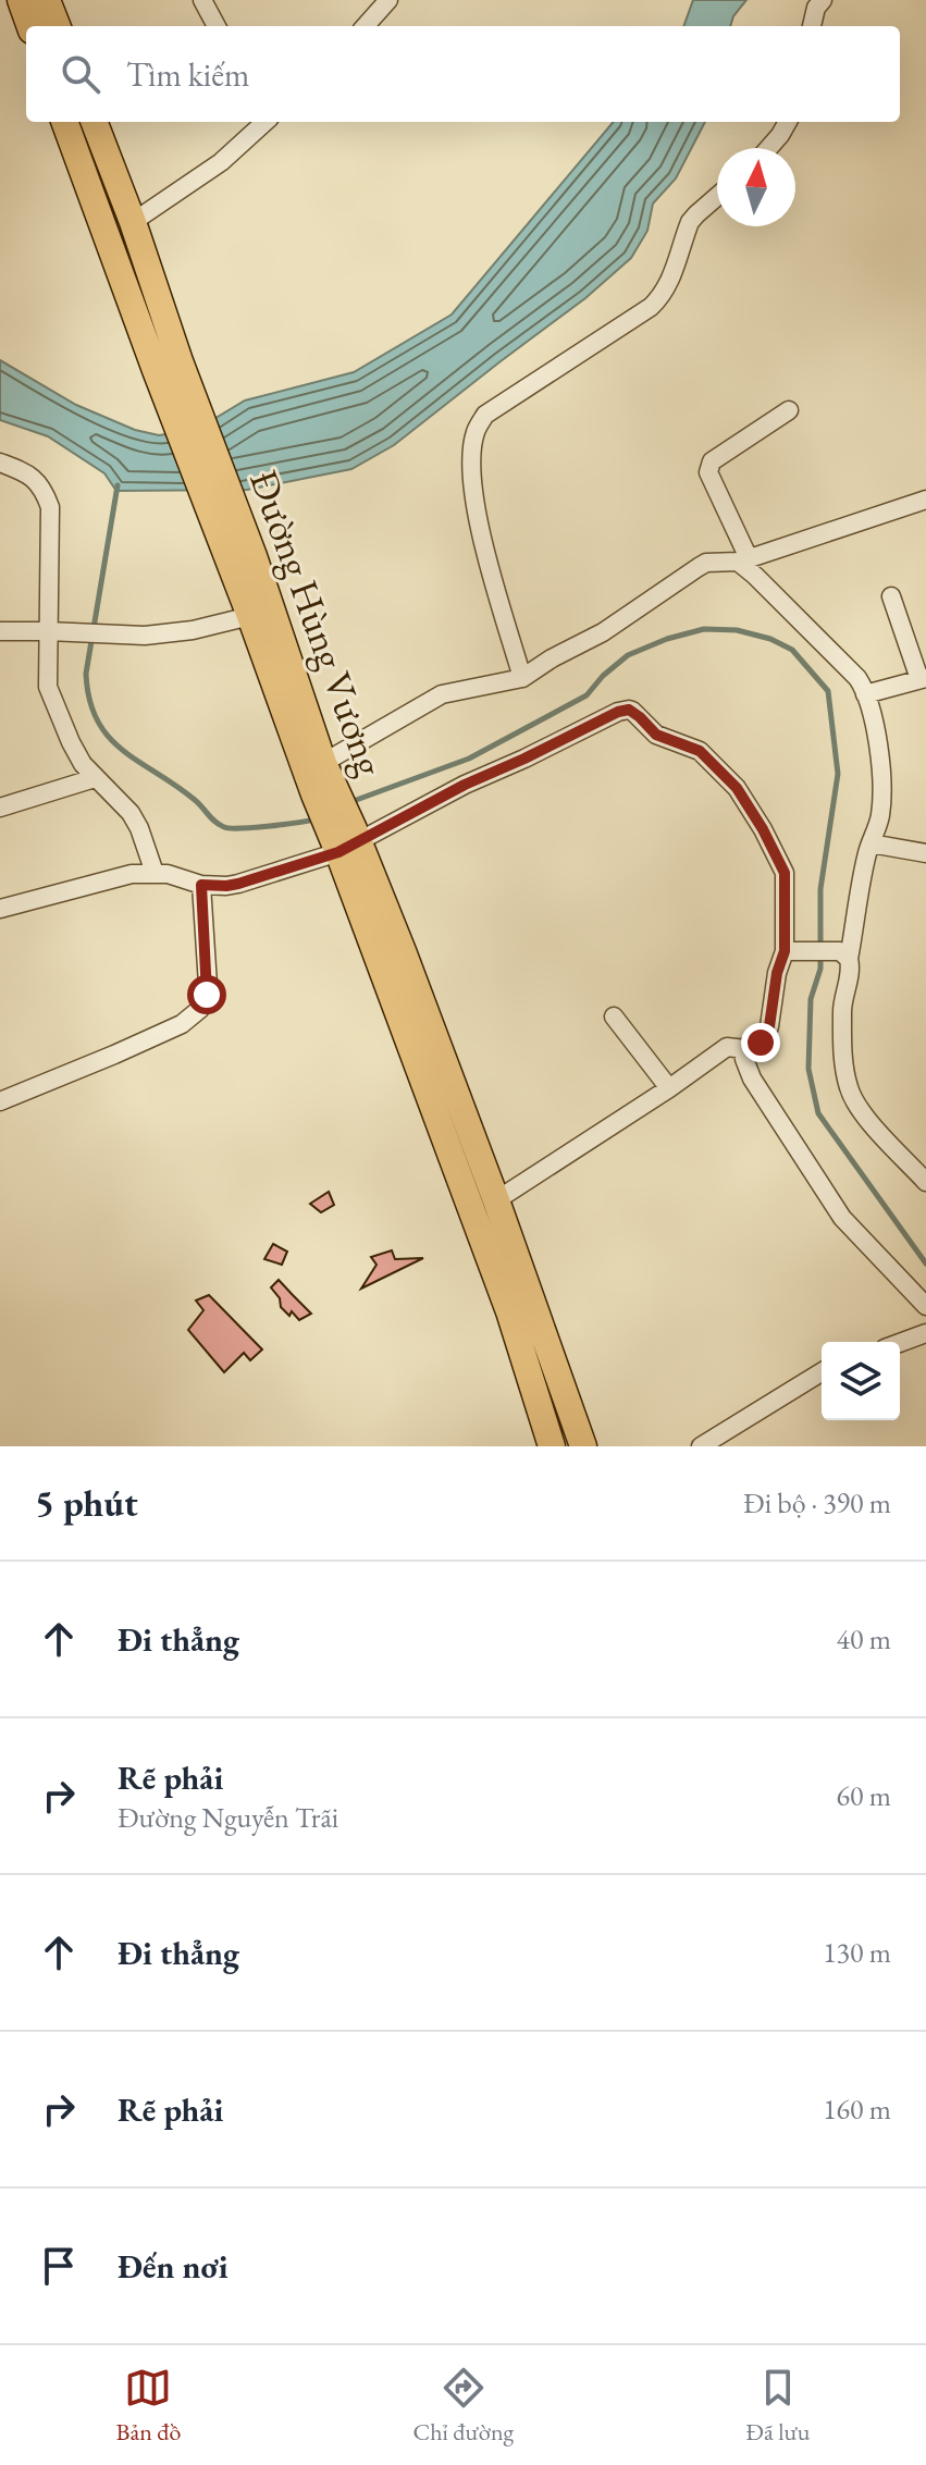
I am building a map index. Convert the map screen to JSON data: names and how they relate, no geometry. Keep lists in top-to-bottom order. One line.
{"streets":{"highway":["Đường Hùng Vương"]},"north":"top","page":{"search":"Tìm kiếm","heading":["5 phút","Đi bộ · 390 m"],"list":[["Đi thẳng","40 m"],["Rẽ phải","Đường Nguyễn Trãi","60 m"],["Đi thẳng","130 m"],["Rẽ phải","160 m"],"Đến nơi"],"nav":["Bản đồ","Chỉ đường","Đã lưu"]}}
